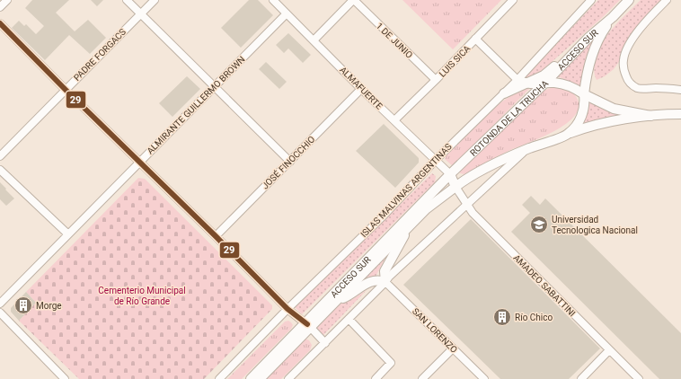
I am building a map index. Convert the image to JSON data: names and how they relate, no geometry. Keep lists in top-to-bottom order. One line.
{"streets":{"main road":["ACCESO SUR","ROTONDA DE LA TRUCHA"],"street":["1 DE JUNIO","PADRE FORGACS","LUIS SICA","ALMAFUERTE","ALMIRANTE GUILLERMO BROWN","JOSÉ FINOCCHIO","ISLAS MALVINAS ARGENTINAS","AMADEO SABATTINI","SAN LORENZO"]},"crossings":[["1 DE JUNIO","LUIS SICA"],["ACCESO SUR","ALMAFUERTE"],["ACCESO SUR","ROTONDA DE LA TRUCHA"],["ACCESO SUR","AMADEO SABATTINI"],["LUIS SICA","ALMAFUERTE"],["ALMAFUERTE","ALMIRANTE GUILLERMO BROWN"],["ALMAFUERTE","ROTONDA DE LA TRUCHA"],["ALMAFUERTE","JOSÉ FINOCCHIO"],["ALMAFUERTE","ISLAS MALVINAS ARGENTINAS"]],"parks":["Cementerio Municipal de Río Grande"],"places":{"school or university":["Universidad Tecnologica Nacional"],"building":["Morge","Río Chico"]},"lines":["transit line 29"]}
